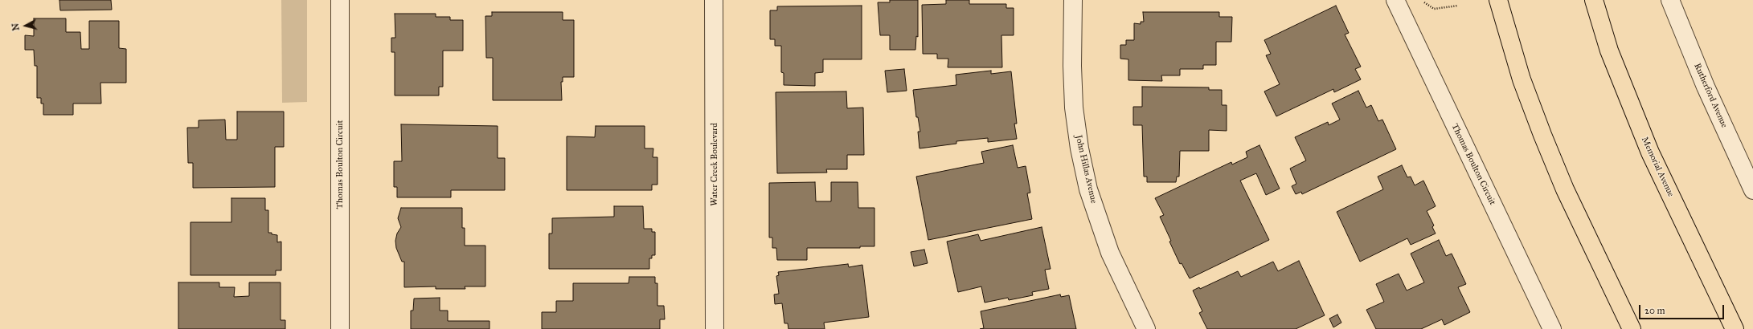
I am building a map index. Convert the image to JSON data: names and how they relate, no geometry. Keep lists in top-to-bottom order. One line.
{"streets":{"main road":["Memorial Avenue"],"street":["Rutherford Avenue","Thomas Boulton Circuit","Water Creek Boulevard","John Hillas Avenue"]},"scale_bar":"20 m","north":"left"}
